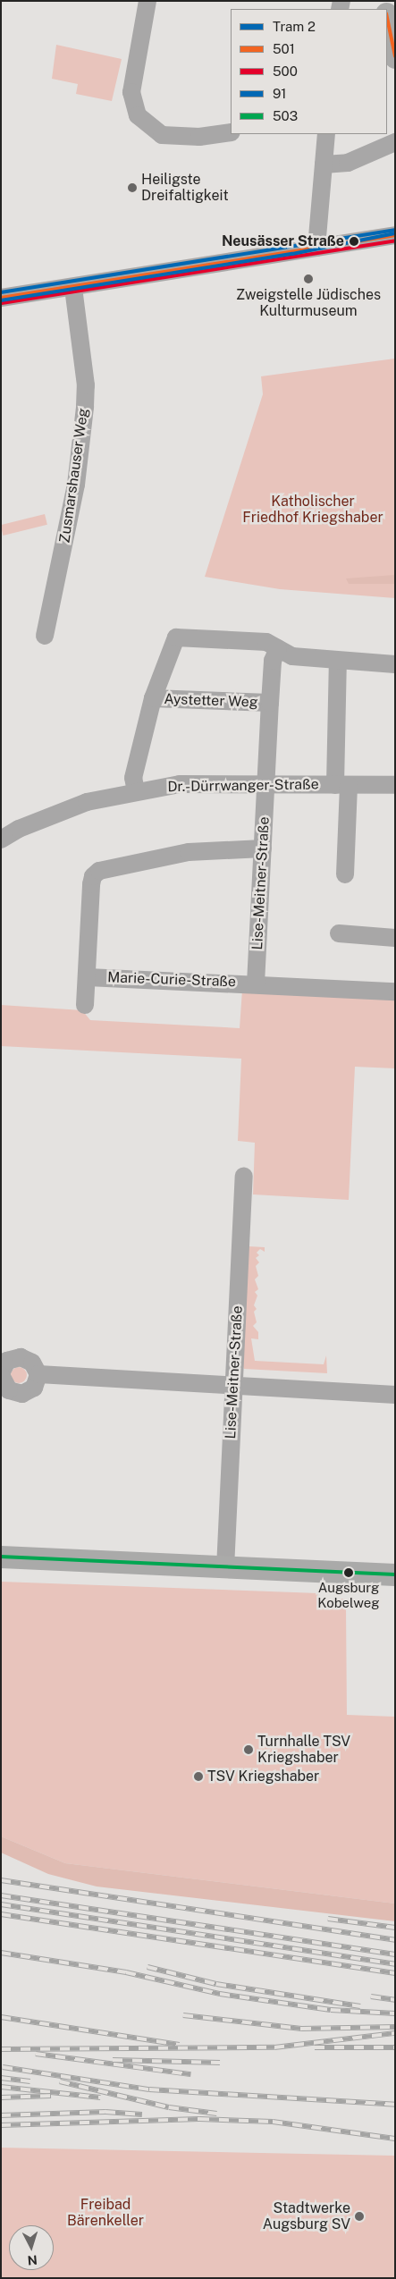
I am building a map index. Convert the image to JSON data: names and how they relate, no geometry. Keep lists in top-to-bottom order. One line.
{"streets":{"street":["Zusmarshauser Weg","Aystetter Weg","Dr.-Dürrwanger-Straße","Lise-Meitner-Straße","Marie-Curie-Straße"]},"crossings":[["Aystetter Weg","Dr.-Dürrwanger-Straße"],["Aystetter Weg","Lise-Meitner-Straße"],["Dr.-Dürrwanger-Straße","Lise-Meitner-Straße"],["Lise-Meitner-Straße","Marie-Curie-Straße"]],"parks":["Katholischer Friedhof Kriegshaber","Freibad Bärenkeller"],"places":["Heiligste Dreifaltigkeit","Neusässer Straße","Zweigstelle Jüdisches Kulturmuseum","Augsburg Kobelweg","Turnhalle TSV Kriegshaber","TSV Kriegshaber","Stadtwerke Augsburg SV"],"lines":["transit line 501","transit line 91","tram line 2","transit line 500","transit line 503"],"legend":["Tram 2","501","500","91","503"],"north":"bottom"}
